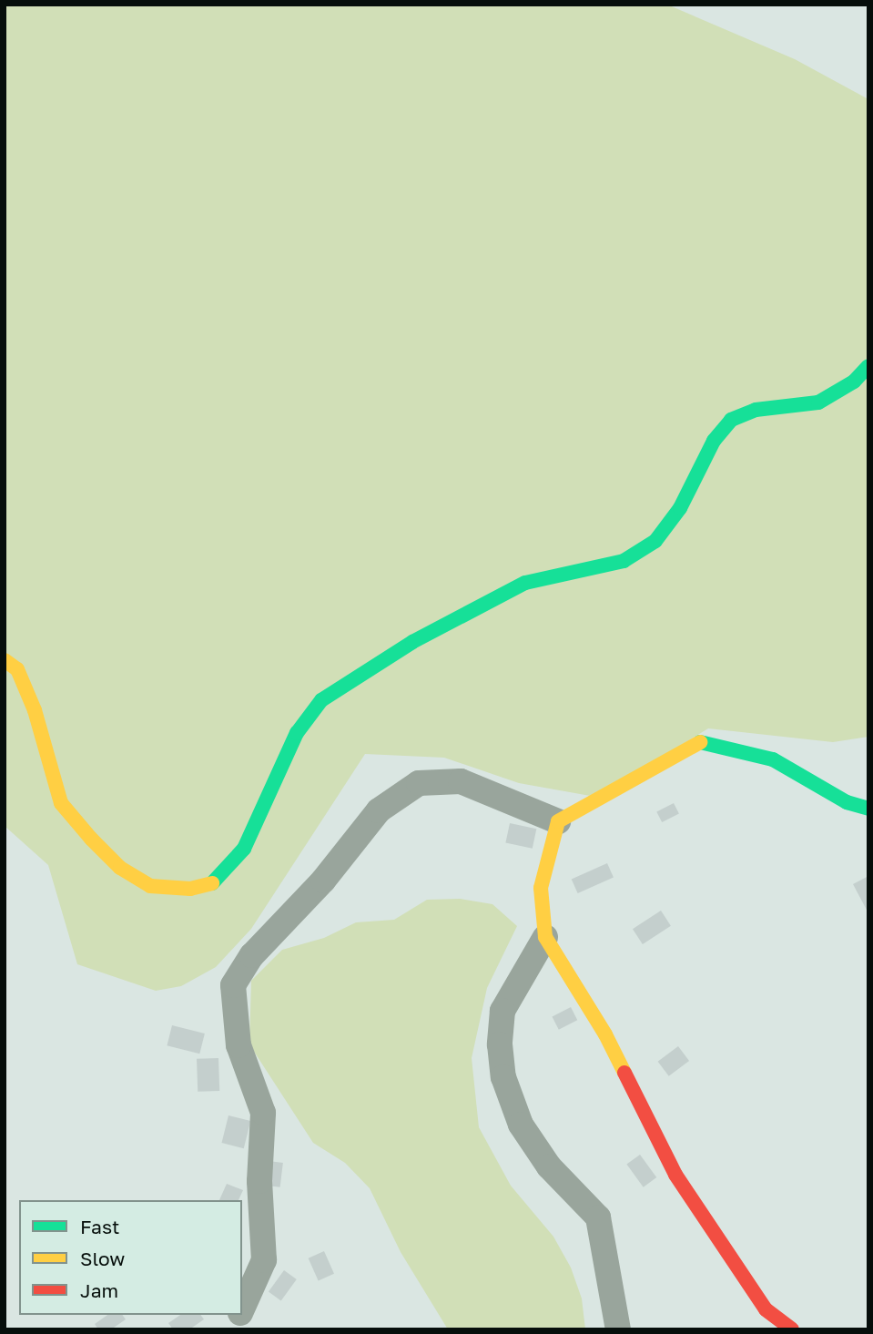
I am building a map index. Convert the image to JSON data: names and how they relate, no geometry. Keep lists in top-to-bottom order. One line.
{"legend":["Fast","Slow","Jam"]}
